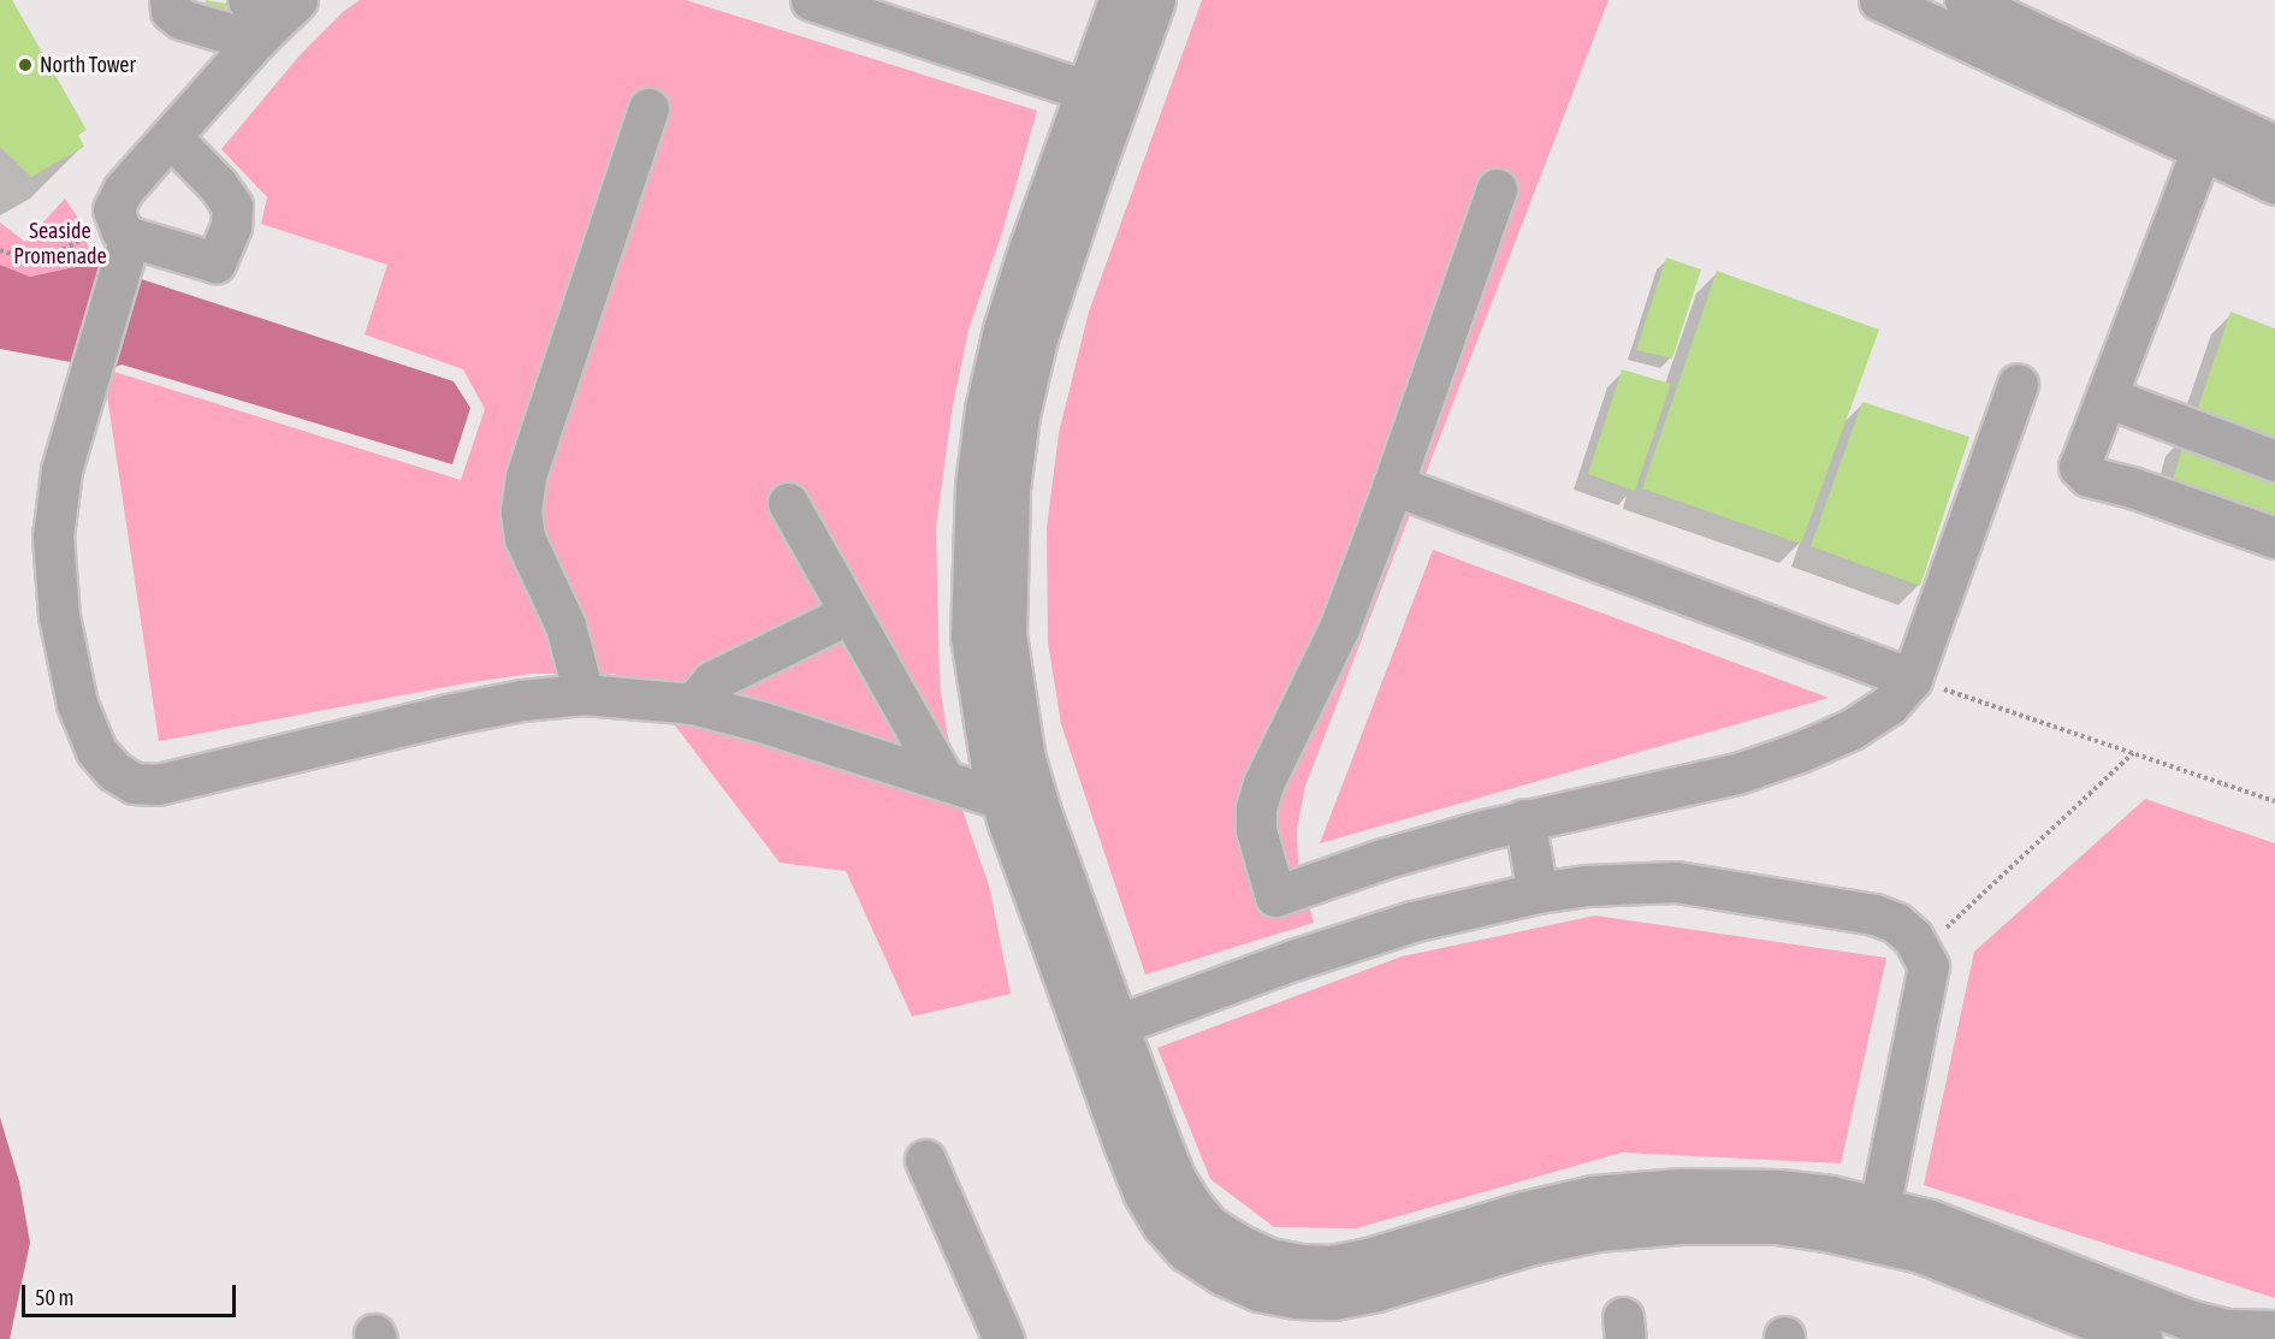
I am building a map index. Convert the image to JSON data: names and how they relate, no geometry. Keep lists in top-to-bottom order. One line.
{"parks":["Seaside Promenade"],"places":["North Tower"],"scale_bar":"50 m"}
